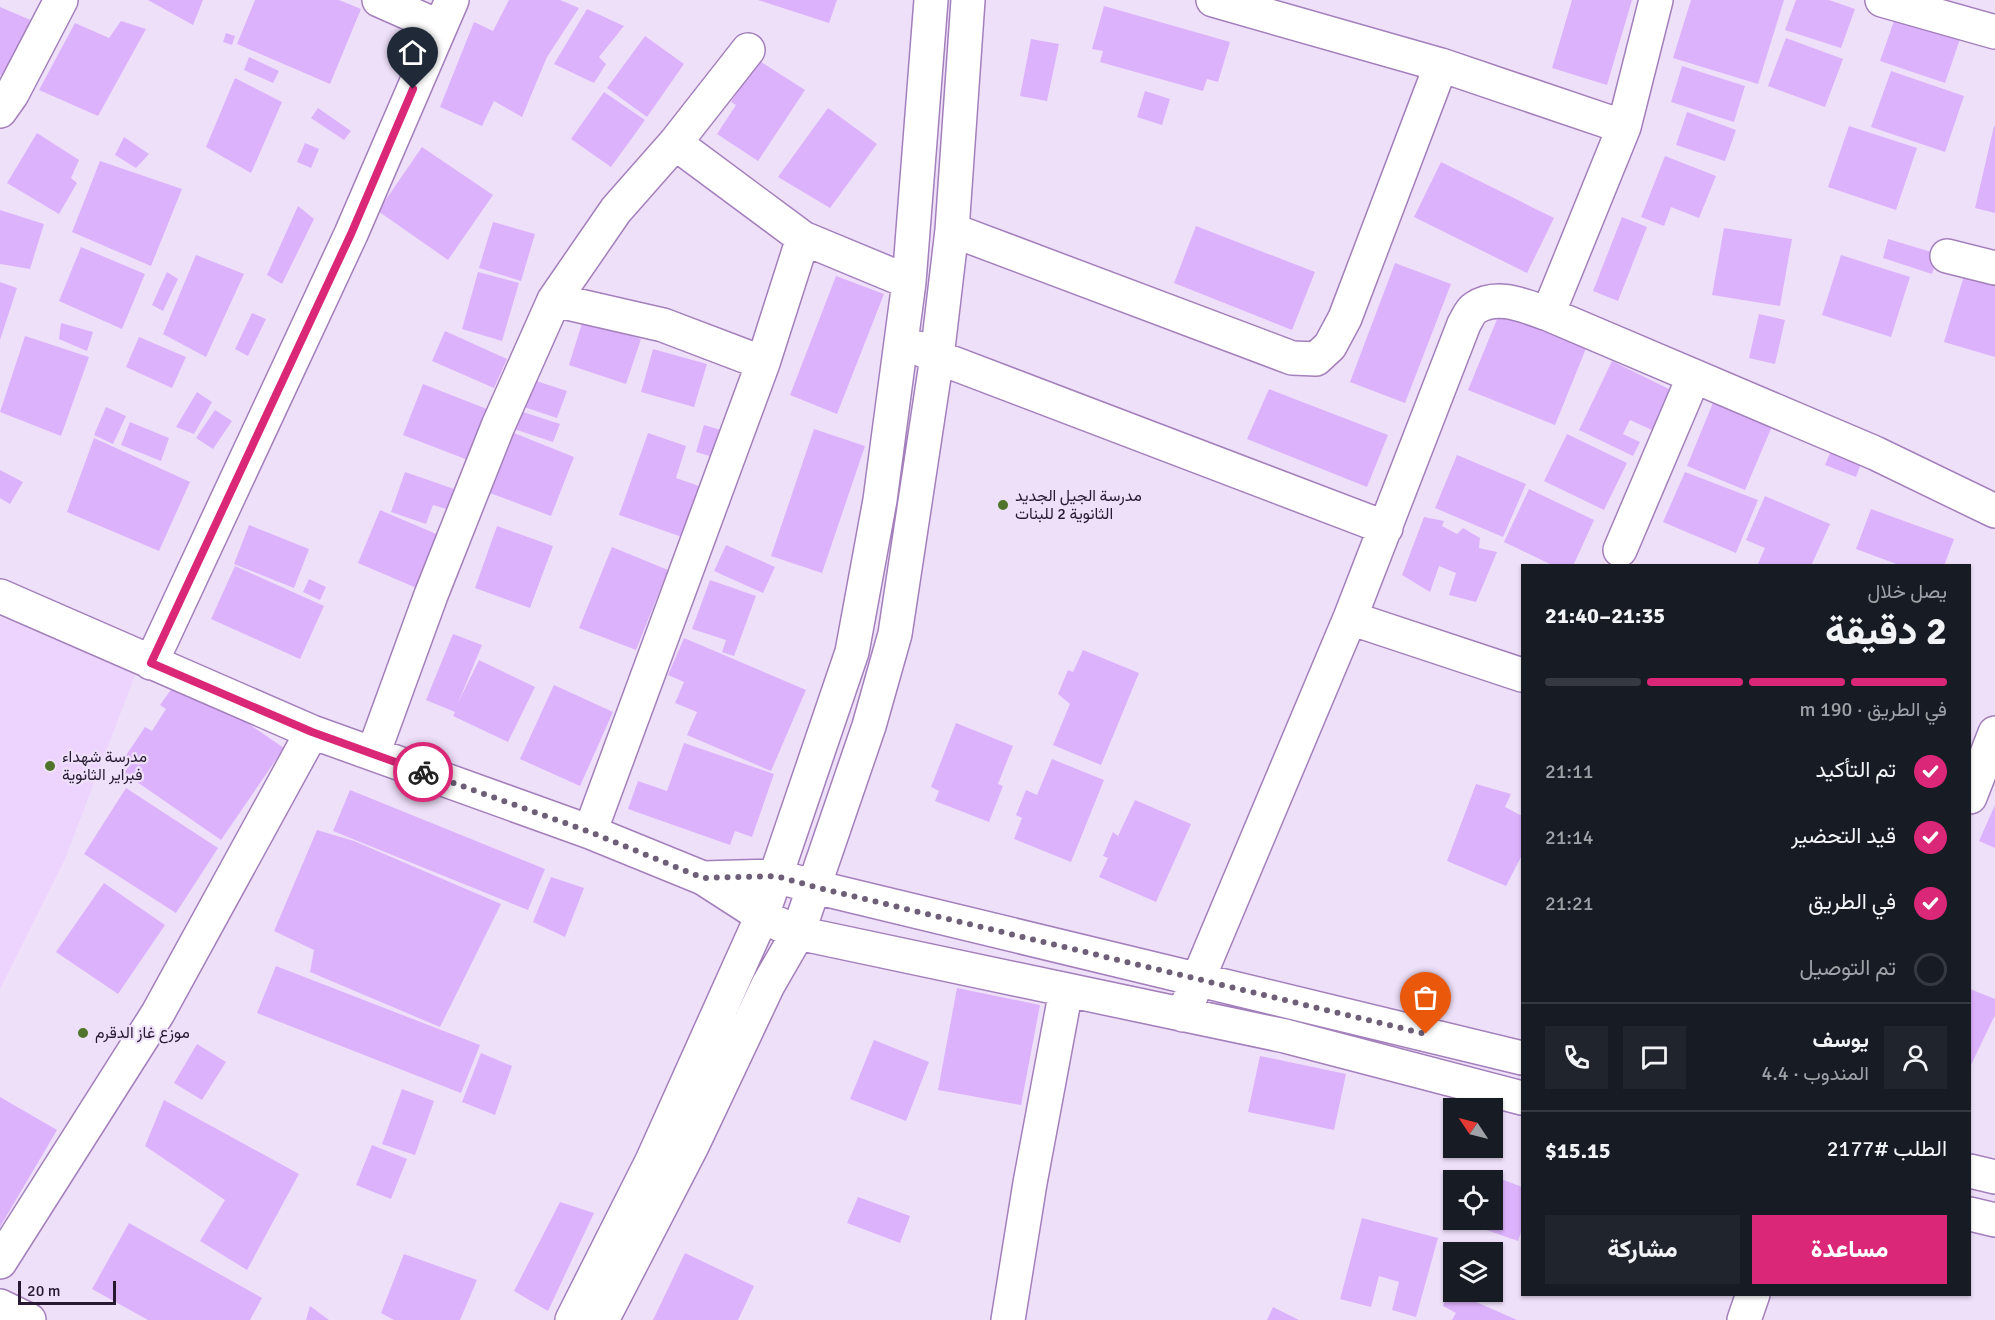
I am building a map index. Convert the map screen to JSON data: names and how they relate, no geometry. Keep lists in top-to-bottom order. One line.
{"places":["مدرسة الجيل الجديد الثانوية 2 للبنات","مدرسة شهداء فبراير الثانوية","موزع غاز الدقرم"],"scale_bar":"20 m","north":"top left","page":{"heading":["2 دقيقة","يصل خلال","21:35–21:40"],"panel":["يوسف","المندوب · 4.4","الطلب #2177","$15.15"],"bar":"في الطريق · 190 m","list":[["تم التأكيد","21:11"],["قيد التحضير","21:14"],["في الطريق","21:21"],"تم التوصيل"],"buttons":["مساعدة","مشاركة"],"scale":"20 m"}}
